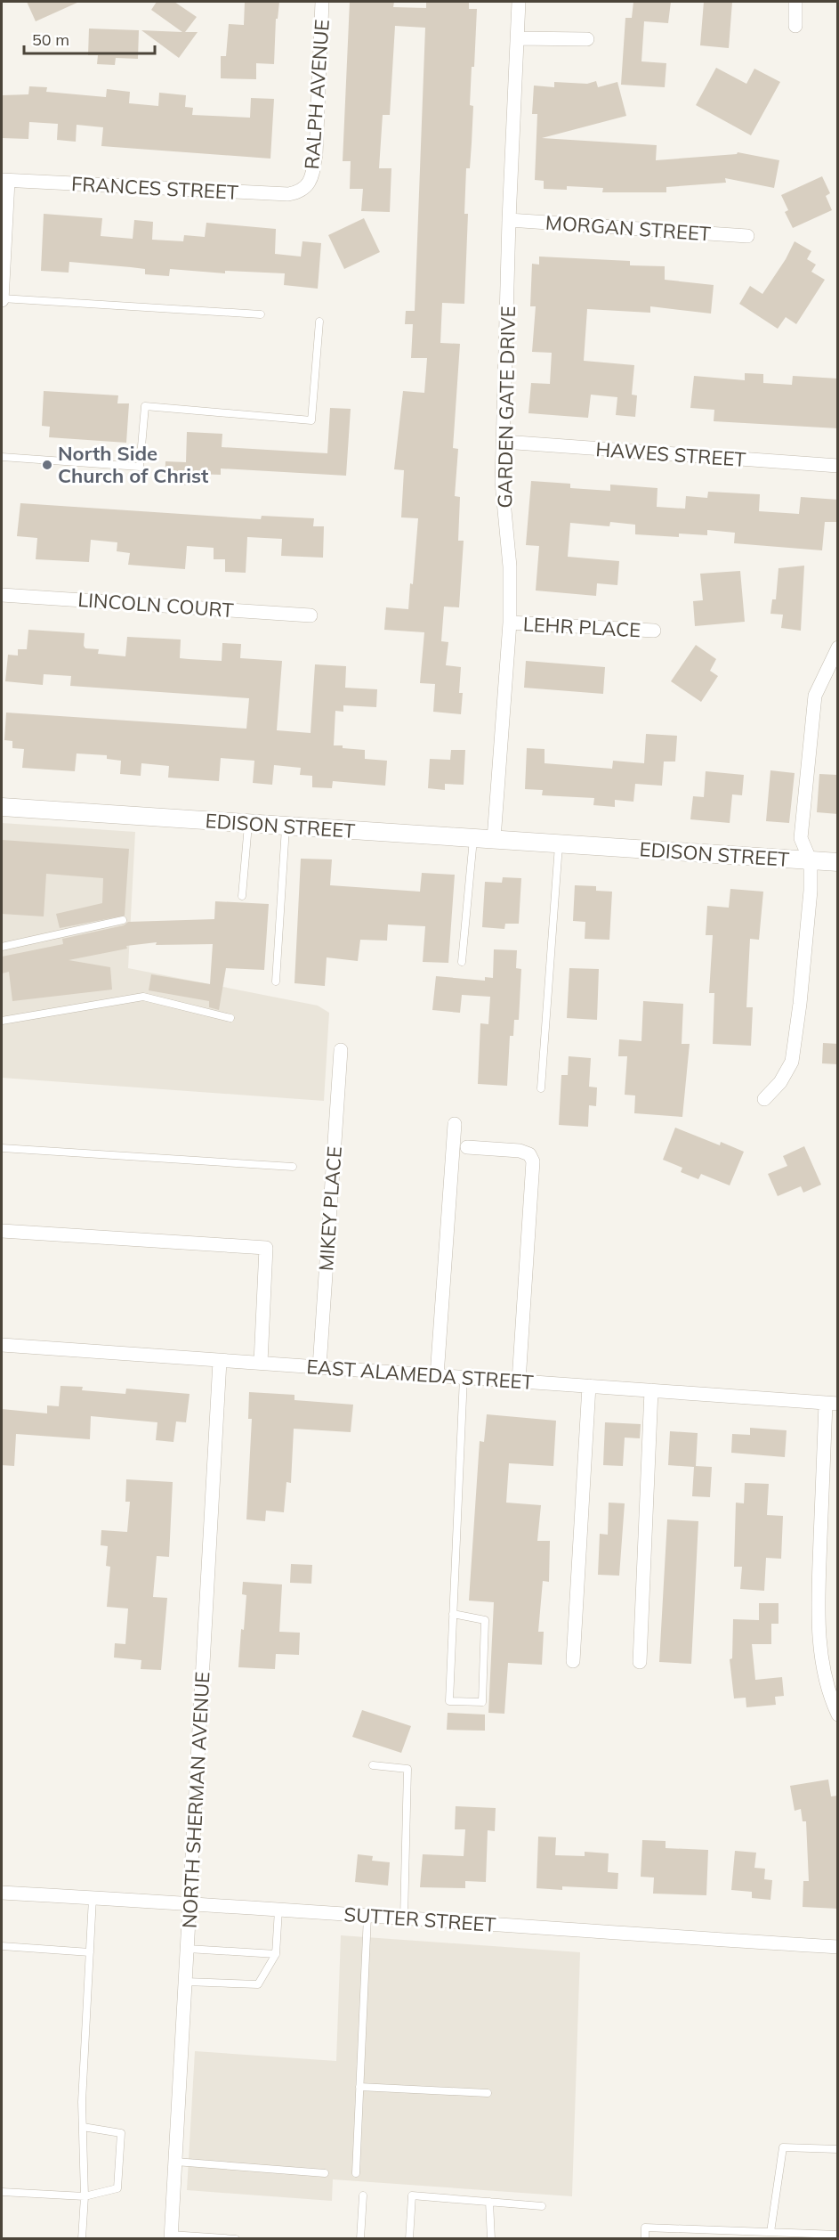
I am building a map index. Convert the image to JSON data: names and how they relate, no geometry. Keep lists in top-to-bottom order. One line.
{"streets":{"street":["RALPH AVENUE","FRANCES STREET","MORGAN STREET","GARDEN GATE DRIVE","HAWES STREET","LINCOLN COURT","LEHR PLACE","EDISON STREET","MIKEY PLACE","EAST ALAMEDA STREET","NORTH SHERMAN AVENUE","SUTTER STREET"]},"crossings":[["RALPH AVENUE","FRANCES STREET"],["MORGAN STREET","GARDEN GATE DRIVE"],["GARDEN GATE DRIVE","HAWES STREET"],["GARDEN GATE DRIVE","LEHR PLACE"],["GARDEN GATE DRIVE","EDISON STREET"],["MIKEY PLACE","EAST ALAMEDA STREET"],["EAST ALAMEDA STREET","NORTH SHERMAN AVENUE"],["NORTH SHERMAN AVENUE","SUTTER STREET"]],"places":["North Side Church of Christ"],"scale_bar":"50 m"}
